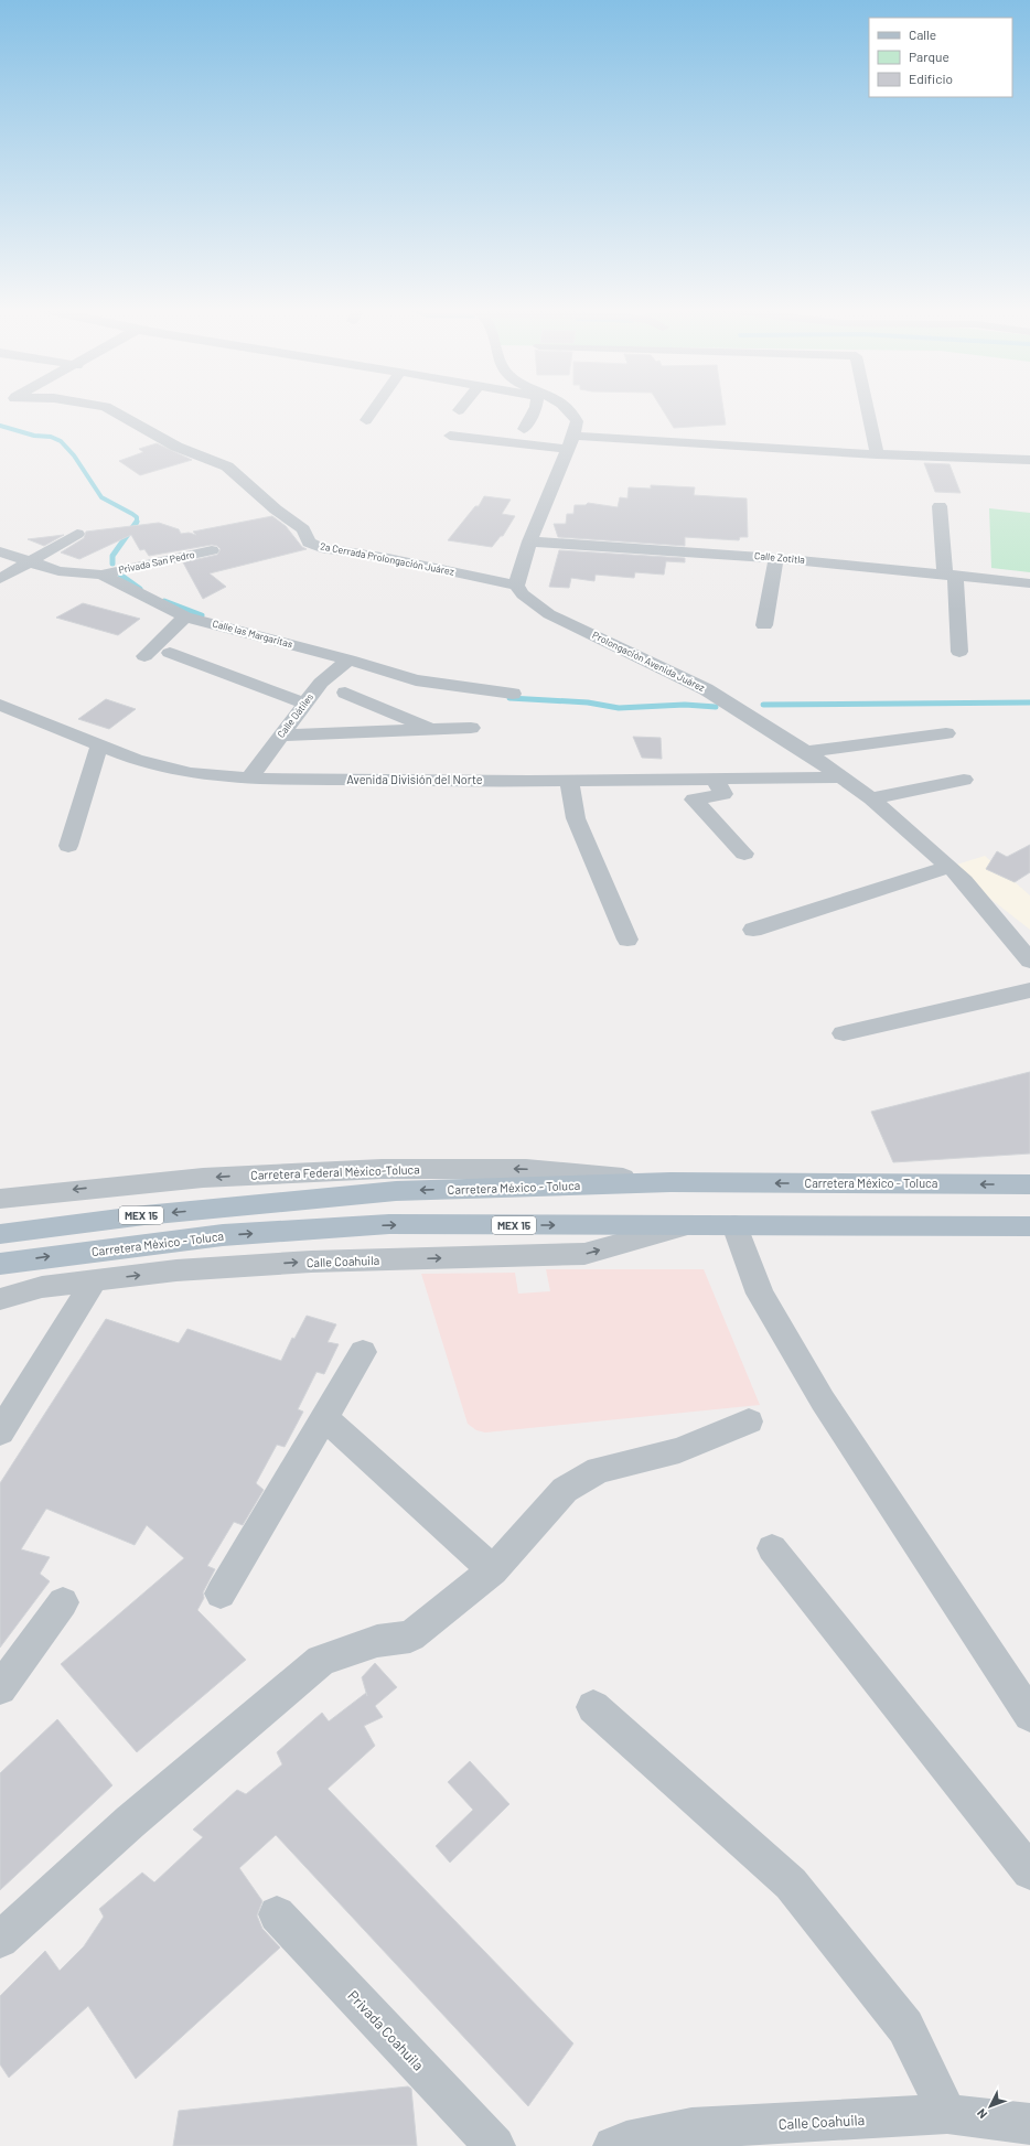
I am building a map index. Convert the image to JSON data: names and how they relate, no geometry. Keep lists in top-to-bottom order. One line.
{"streets":{"main road":["Carretera México - Toluca","MEX 15"],"street":["Calle Zotitla","2a Cerrada Prolongación Juárez","Privada San Pedro","Calle las Margaritas","Prolongación Avenida Juárez","Calle Dátiles","Avenida División del Norte","Carretera Federal México-Toluca","Calle Coahuila","Privada Coahuila"]},"crossings":[["2a Cerrada Prolongación Juárez","Prolongación Avenida Juárez"],["Privada San Pedro","Calle las Margaritas"],["Calle las Margaritas","Calle Dátiles"],["Prolongación Avenida Juárez","Avenida División del Norte"],["Calle Dátiles","Avenida División del Norte"],["Carretera Federal México-Toluca","Carretera México - Toluca"],["Carretera México - Toluca","Calle Coahuila"]],"one_way":["Carretera Federal México-Toluca","Calle Coahuila"],"legend":["Calle","Parque","Edificio"],"north":"bottom left"}
